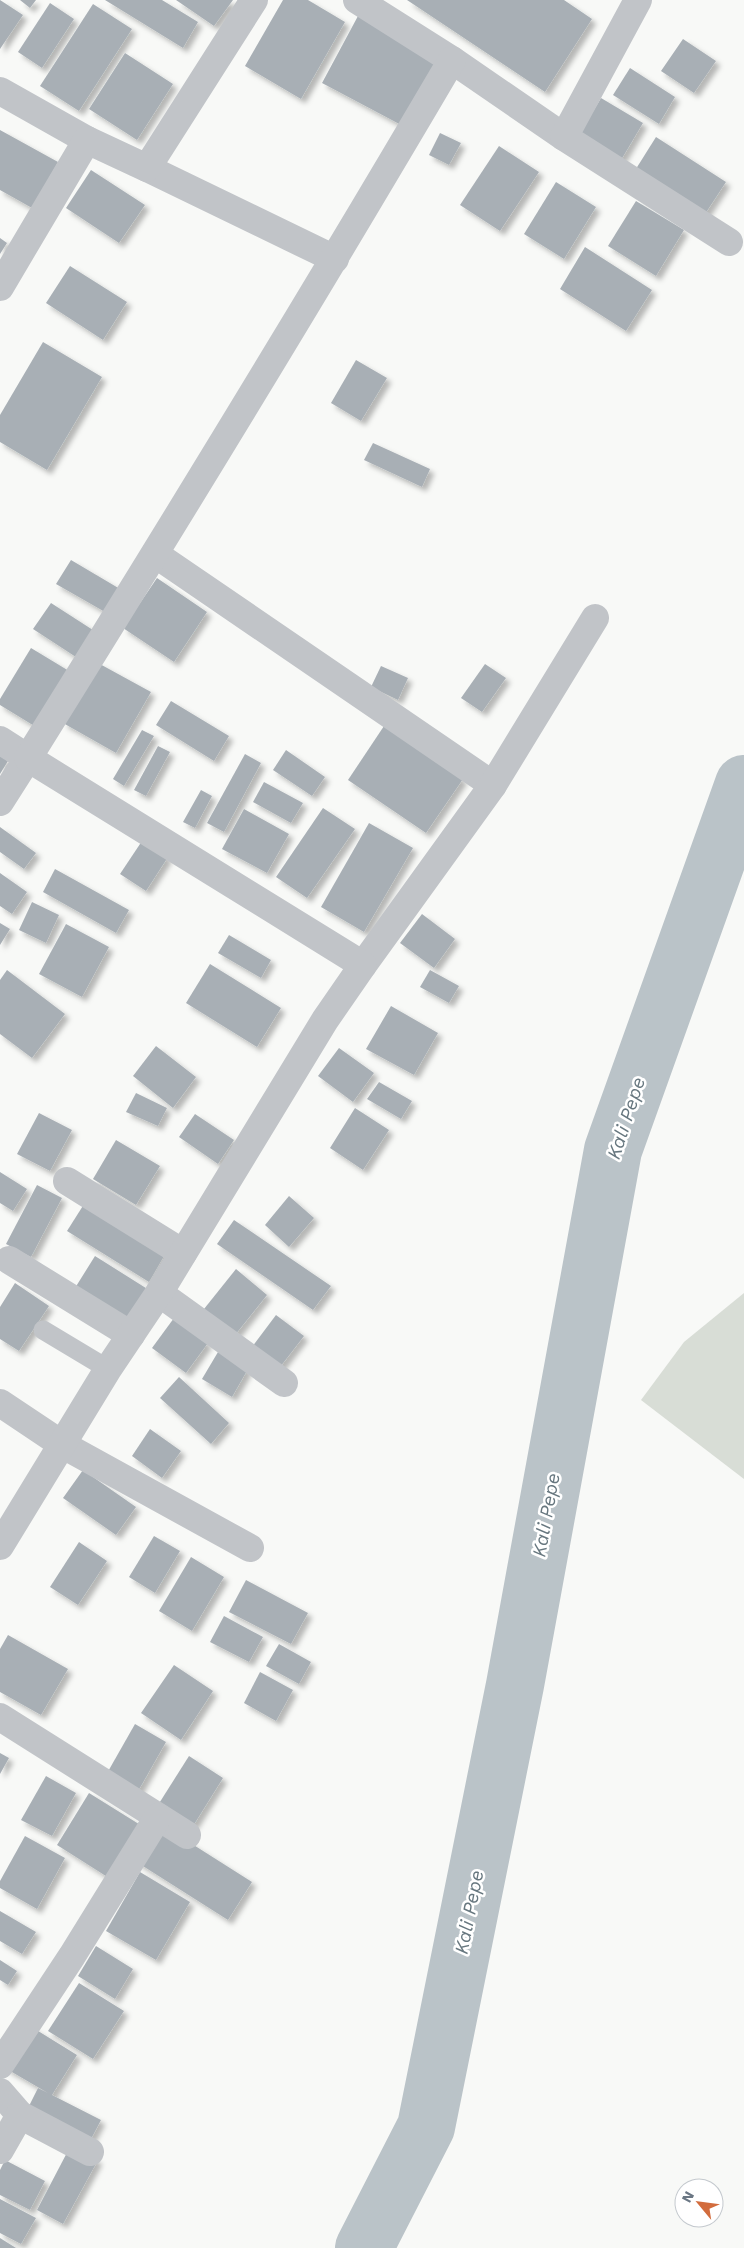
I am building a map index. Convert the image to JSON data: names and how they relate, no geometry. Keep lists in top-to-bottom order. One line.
{"water":["Kali Pepe"],"north":"top left"}
